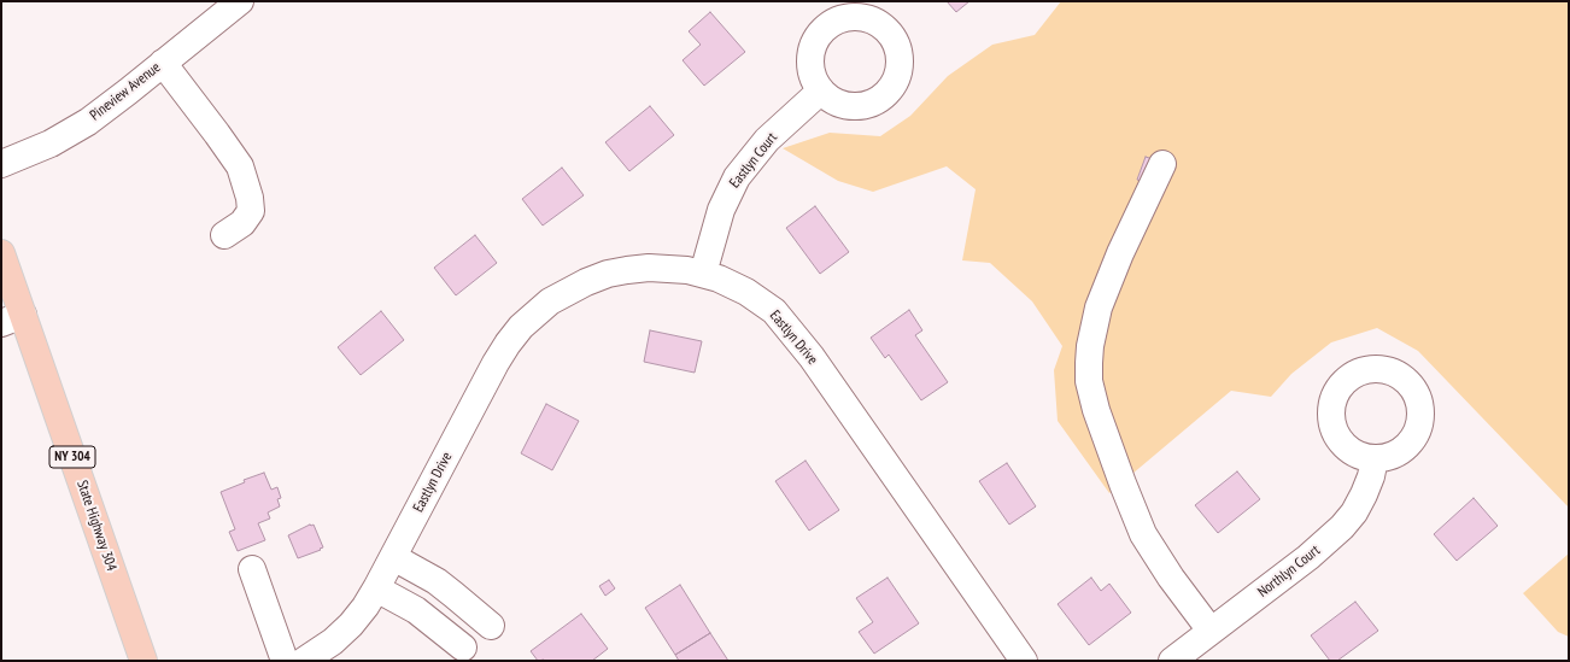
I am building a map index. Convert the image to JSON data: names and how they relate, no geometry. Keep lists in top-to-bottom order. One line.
{"streets":{"main road":["NY 304","State Highway 304"],"street":["Pineview Avenue","Eastlyn Court","Eastlyn Drive","Northlyn Court"]},"crossings":[["Eastlyn Court","Eastlyn Drive"]]}
